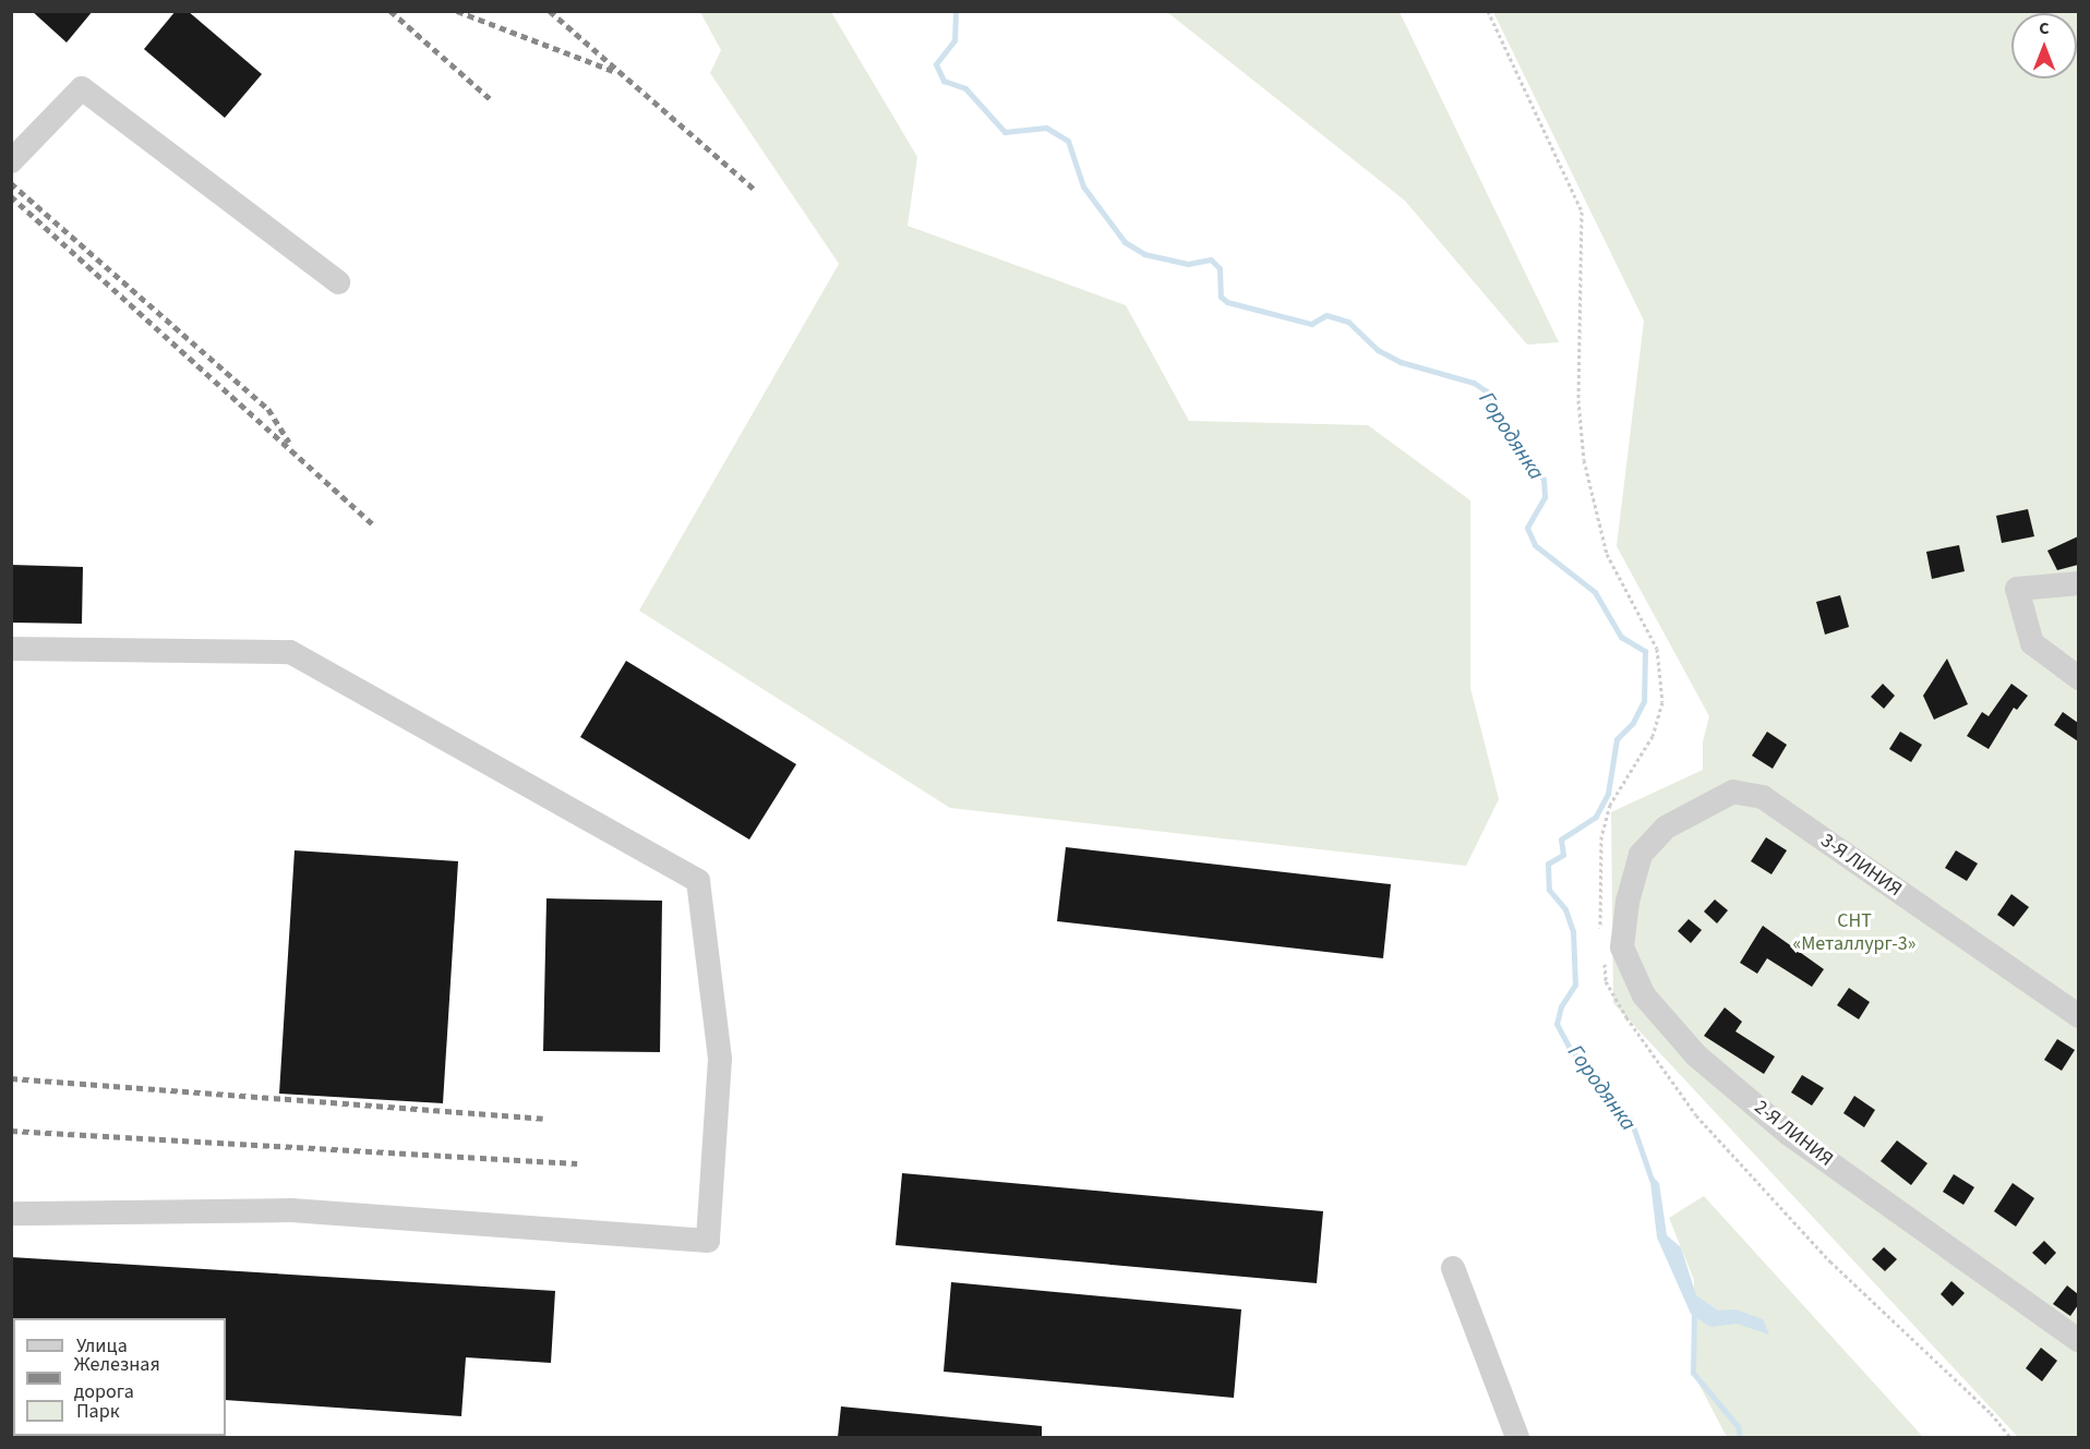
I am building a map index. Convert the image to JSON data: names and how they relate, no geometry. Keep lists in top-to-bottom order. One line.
{"streets":{"lane":["3-Я ЛИНИЯ","2-Я ЛИНИЯ"]},"crossings":[["3-Я ЛИНИЯ","2-Я ЛИНИЯ"]],"water":["Городянка"],"parks":["СНТ «Металлург-3»"],"legend":["Улица","Железная дорога","Парк"],"north":"top"}
